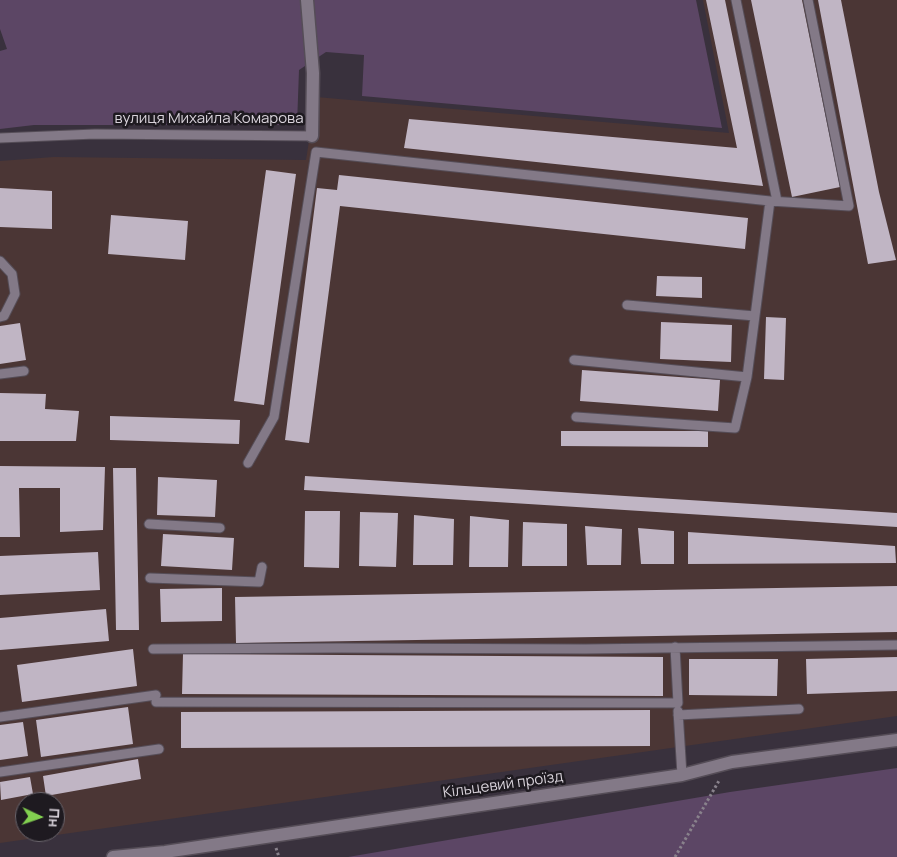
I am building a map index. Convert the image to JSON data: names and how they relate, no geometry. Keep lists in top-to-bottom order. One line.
{"streets":{"street":["вулиця Михайла Комарова","Кільцевий проїзд"]},"north":"right"}
